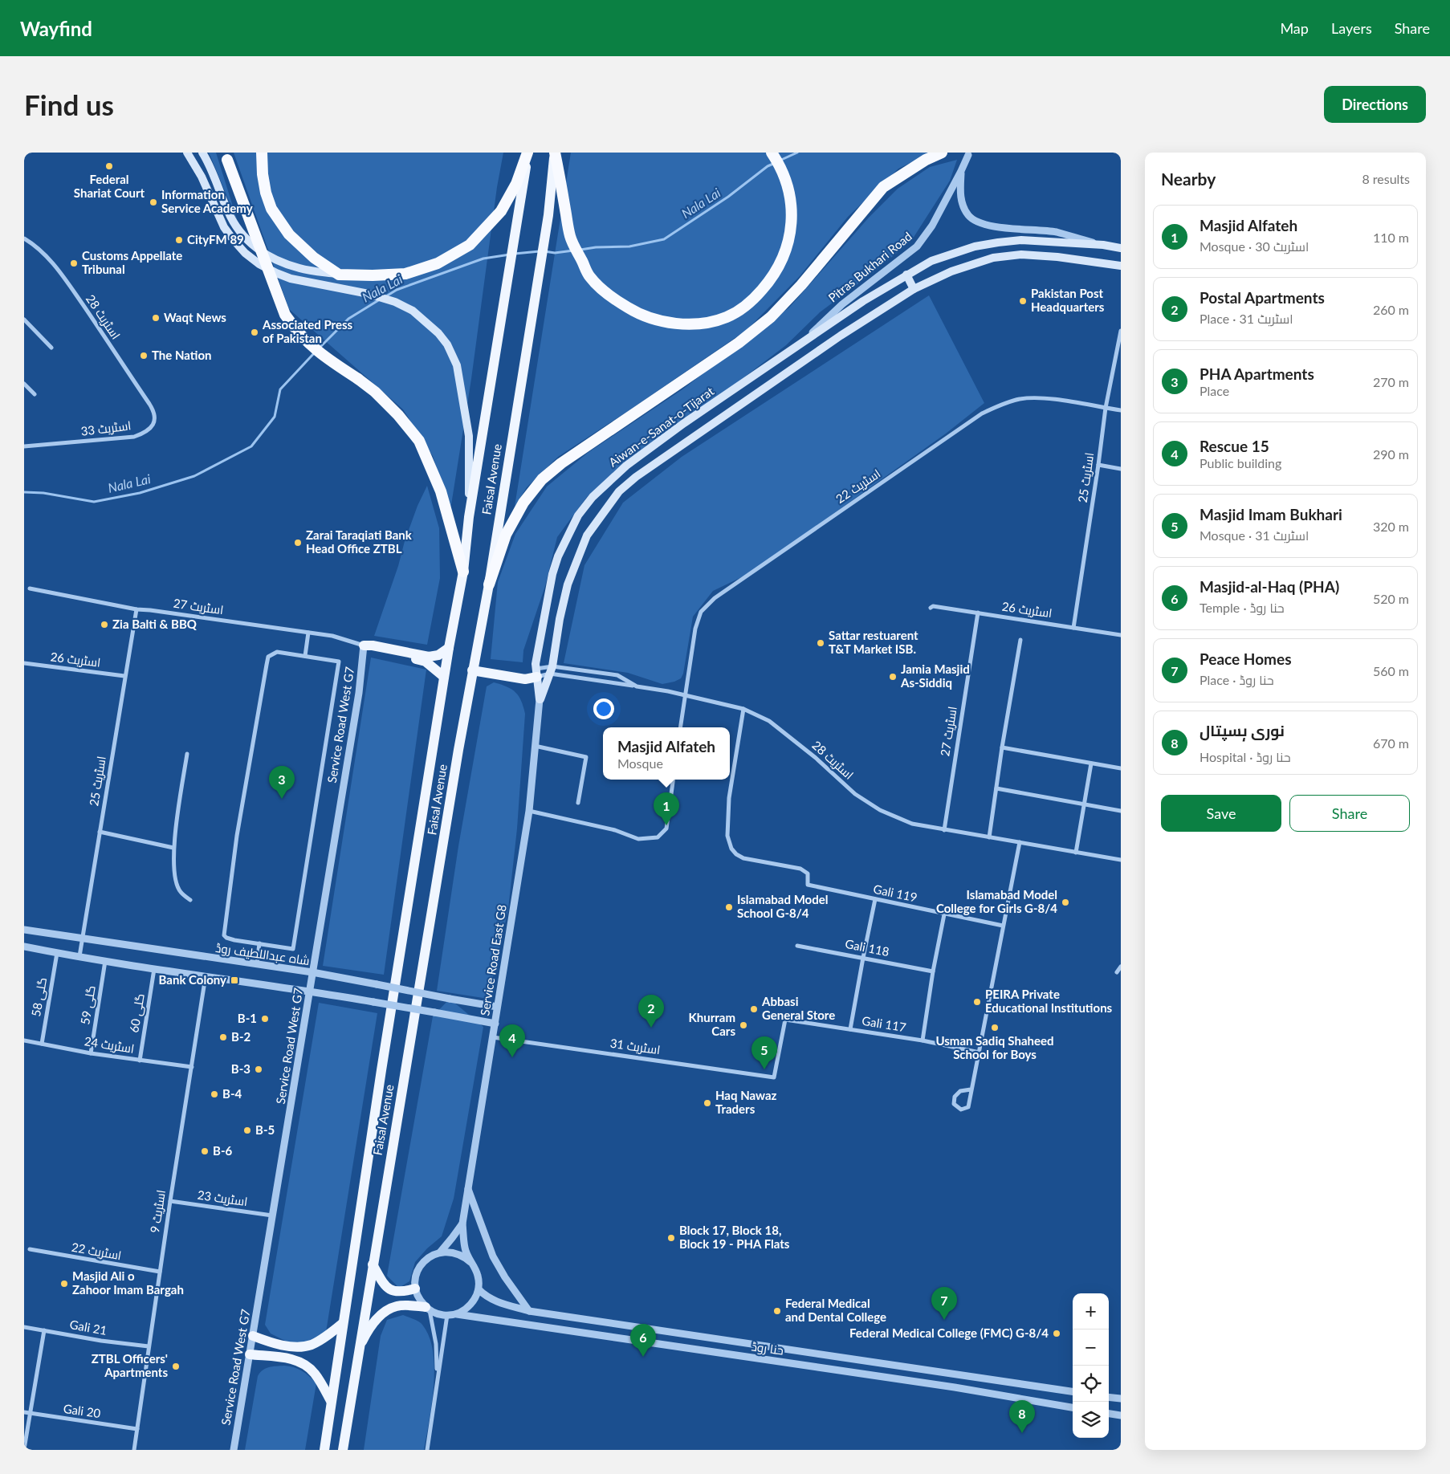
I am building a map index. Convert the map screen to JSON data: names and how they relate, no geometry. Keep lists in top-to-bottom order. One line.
{"streets":{"main road":["Aiwan-e-Sanat-o-Tijarat","Faisal Avenue"],"street":["Pitras Bukhari Road","اسٹریٹ 28","اسٹریٹ 33","اسٹریٹ 25","اسٹریٹ 22","اسٹریٹ 27","اسٹریٹ 26","Service Road West G7","Gali 119","Gali 118","شاہ عبداللطیف روڈ","Service Road East G8","گلی 58","گلی 59","گلی 60","Gali 117","اسٹریٹ 24","اسٹریٹ 31","اسٹریٹ 23","اسٹریٹ 9","Gali 21","حنا روڈ","Gali 20"]},"crossings":[["Pitras Bukhari Road","Aiwan-e-Sanat-o-Tijarat"],["اسٹریٹ 28","Aiwan-e-Sanat-o-Tijarat"],["اسٹریٹ 28","اسٹریٹ 33"],["اسٹریٹ 28","اسٹریٹ 22"],["اسٹریٹ 28","اسٹریٹ 27"],["اسٹریٹ 28","Gali 119"],["Aiwan-e-Sanat-o-Tijarat","Service Road East G8"],["اسٹریٹ 25","اسٹریٹ 22"],["اسٹریٹ 25","اسٹریٹ 27"],["اسٹریٹ 25","اسٹریٹ 26"],["اسٹریٹ 25","شاہ عبداللطیف روڈ"],["اسٹریٹ 22","اسٹریٹ 9"],["اسٹریٹ 27","اسٹریٹ 26"],["اسٹریٹ 27","Service Road West G7"],["Service Road West G7","شاہ عبداللطیف روڈ"],["Service Road West G7","اسٹریٹ 23"],["شاہ عبداللطیف روڈ","Service Road East G8"],["Service Road East G8","اسٹریٹ 31"],["گلی 58","اسٹریٹ 24"],["گلی 59","اسٹریٹ 24"],["گلی 60","اسٹریٹ 24"],["Gali 117","اسٹریٹ 31"],["اسٹریٹ 24","اسٹریٹ 9"],["اسٹریٹ 23","اسٹریٹ 9"],["اسٹریٹ 9","Gali 21"],["اسٹریٹ 9","Gali 20"]],"water":["Nala Lai"],"places":{"other":["Federal Shariat Court","Information Service Academy","CityFM 89","Customs Appellate Tribunal","Pakistan Post Headquarters","Waqt News","Associated Press of Pakistan","The Nation","Zarai Taraqiati Bank Head Office ZTBL","Zia Balti & BBQ","Sattar restuarent T&T Market ISB.","Jamia Masjid As-Siddiq","Islamabad Model College for Girls G-8/4","Islamabad Model School G-8/4","PEIRA Private Educational Institutions","Abbasi General Store","B-1","Khurram Cars","Usman Sadiq Shaheed School for Boys","B-2","B-3","B-4","Haq Nawaz Traders","B-5","B-6","Block 17, Block 18, Block 19 - PHA Flats","Masjid Ali o Zahoor Imam Bargah","Federal Medical and Dental College","Federal Medical College (FMC) G-8/4","ZTBL Officers' Apartments"],"transit":["Bank Colony"]},"page":{"header":"Wayfind","nav":["Map","Layers","Share"],"buttons":["Directions",["Save","Share"]],"title":"Find us","heading":["Nearby","8 results"],"list":[{"mark":"1","name":"Masjid Alfateh","note":"Mosque · اسٹریٹ 30","value":"110 m"},{"mark":"2","name":"Postal Apartments","note":"Place · اسٹریٹ 31","value":"260 m"},{"mark":"3","name":"PHA Apartments","note":"Place","value":"270 m"},{"mark":"4","name":"Rescue 15","note":"Public building","value":"290 m"},{"mark":"5","name":"Masjid Imam Bukhari","note":"Mosque · اسٹریٹ 31","value":"320 m"},{"mark":"6","name":"Masjid-al-Haq (PHA)","note":"Temple · حنا روڈ","value":"520 m"},{"mark":"7","name":"Peace Homes","note":"Place · حنا روڈ","value":"560 m"},{"mark":"8","name":"نوری ہسپتال","note":"Hospital · حنا روڈ","value":"670 m"}],"popup":["Masjid Alfateh","Mosque"],"pins":["3","1","2","4","5","7","6","8"],"map_buttons":["+","−"]}}
